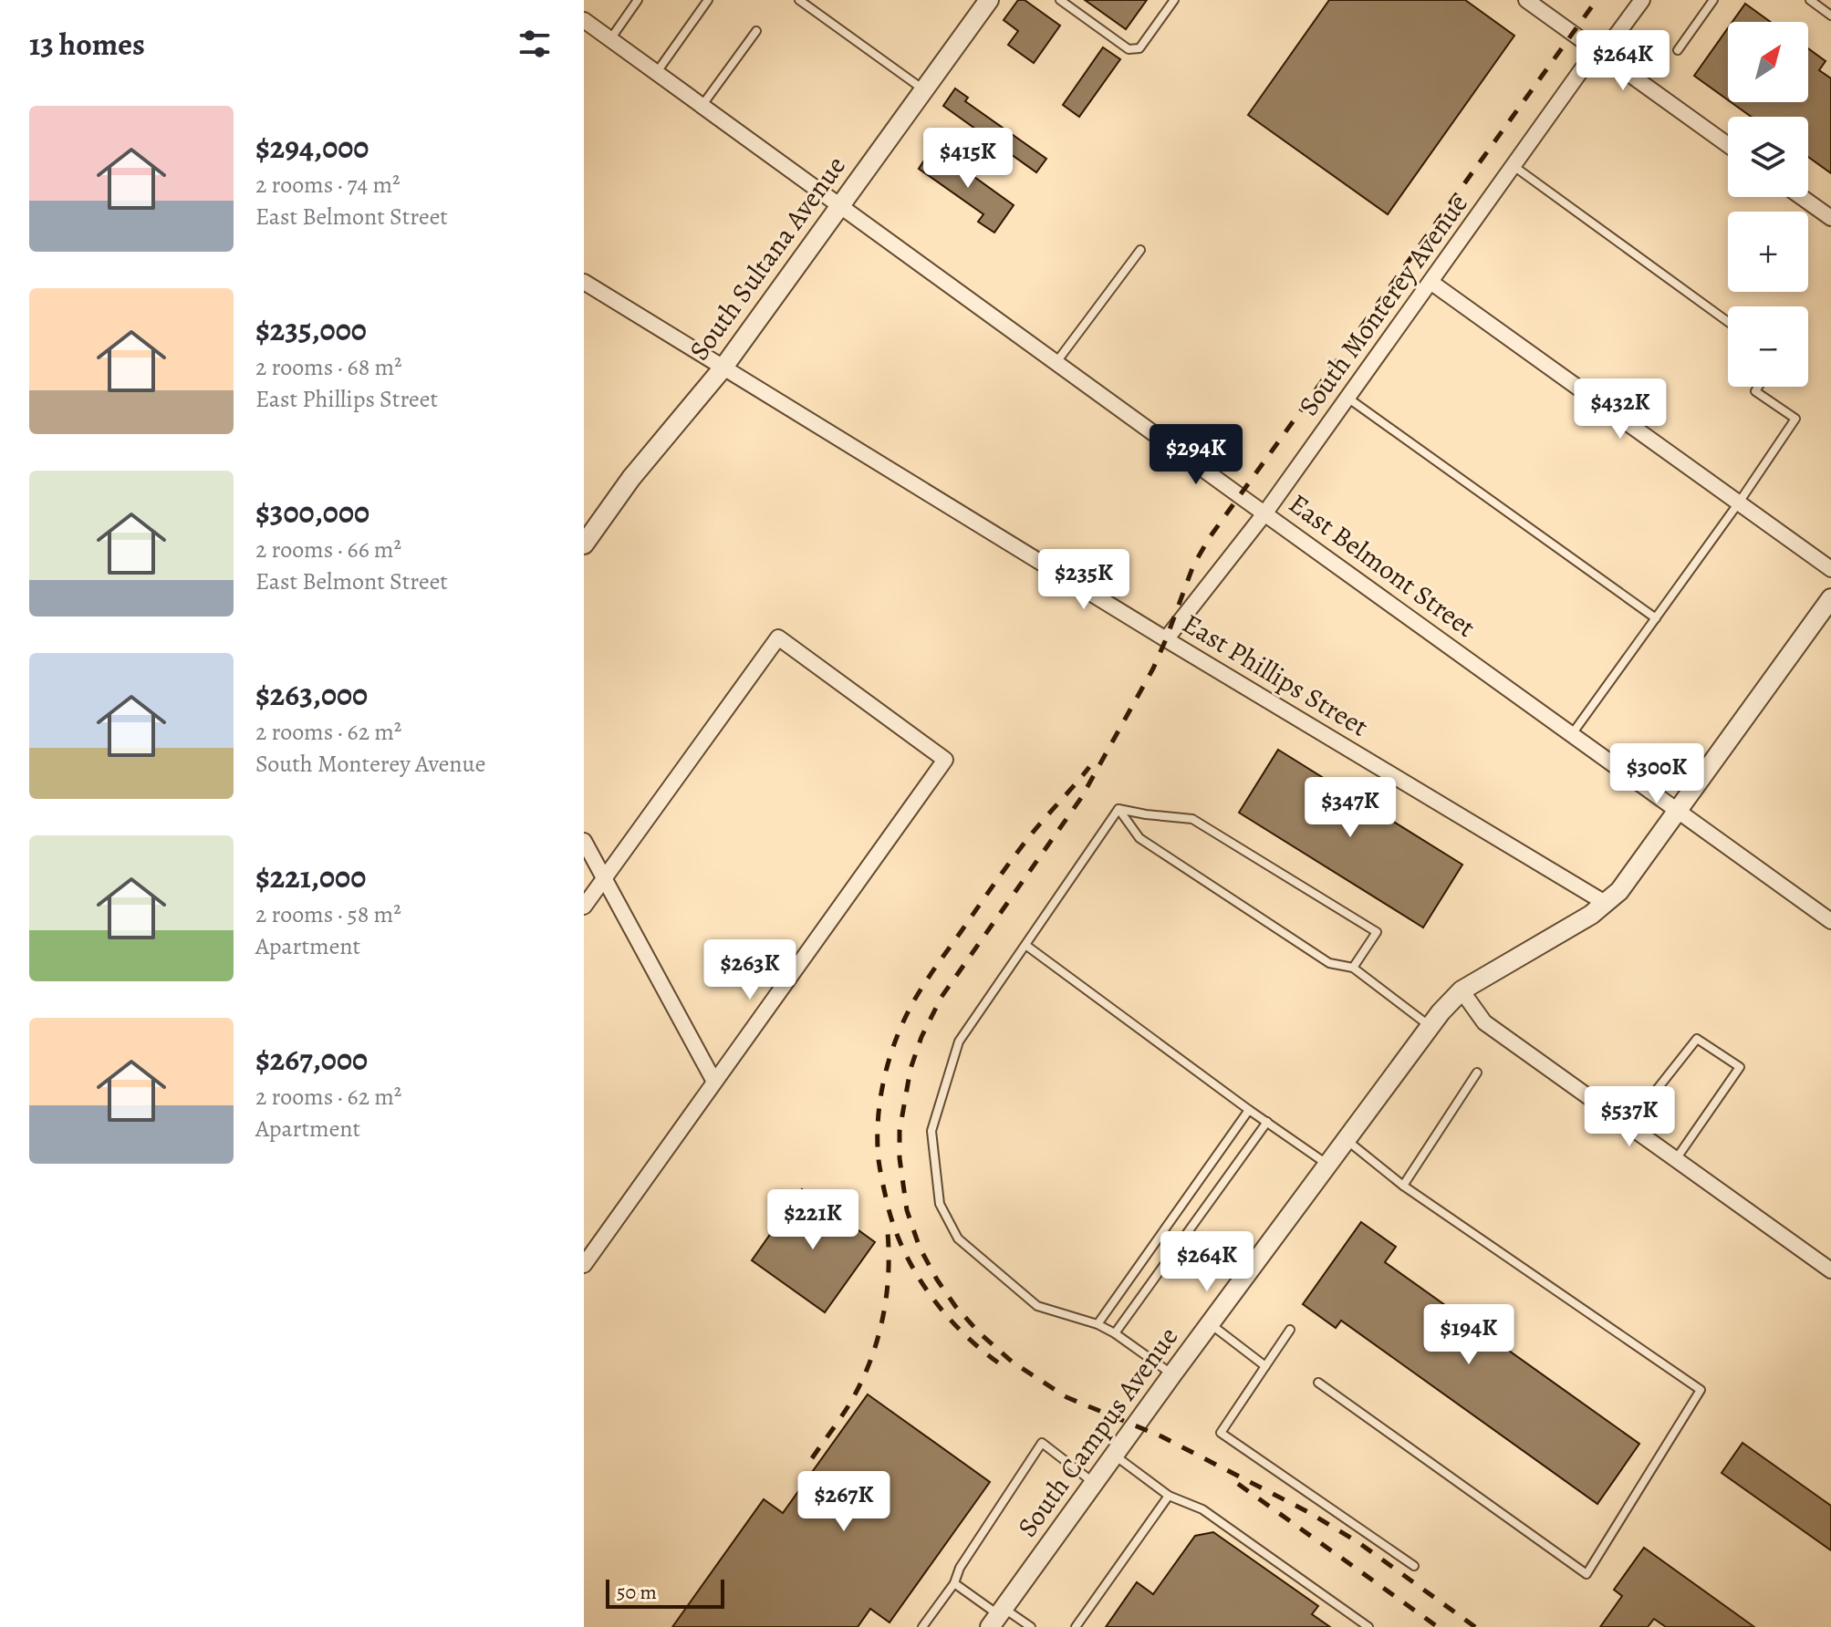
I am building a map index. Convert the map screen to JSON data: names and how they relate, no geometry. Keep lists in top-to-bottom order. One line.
{"streets":{"street":["South Sultana Avenue","South Monterey Avenue","East Belmont Street","East Phillips Street","South Campus Avenue"]},"crossings":[["South Sultana Avenue","East Belmont Street"],["South Sultana Avenue","East Phillips Street"],["South Monterey Avenue","East Belmont Street"],["South Monterey Avenue","East Phillips Street"],["East Belmont Street","South Campus Avenue"],["East Phillips Street","South Campus Avenue"]],"scale_bar":"50 m","north":"top right","page":{"heading":"13 homes","map_buttons":["+","−"],"price":["$264K","$415K","$432K","$294K","$235K","$300K","$347K","$263K","$537K","$221K","$264K","$194K","$267K"],"list":[{"name":"$294,000","note":"2 rooms · 74 m² · East Belmont Street"},{"name":"$235,000","note":"2 rooms · 68 m² · East Phillips Street"},{"name":"$300,000","note":"2 rooms · 66 m² · East Belmont Street"},{"name":"$263,000","note":"2 rooms · 62 m² · South Monterey Avenue"},{"name":"$221,000","note":"2 rooms · 58 m² · Apartment"},{"name":"$267,000","note":"2 rooms · 62 m² · Apartment"}],"scale":"50 m"}}
